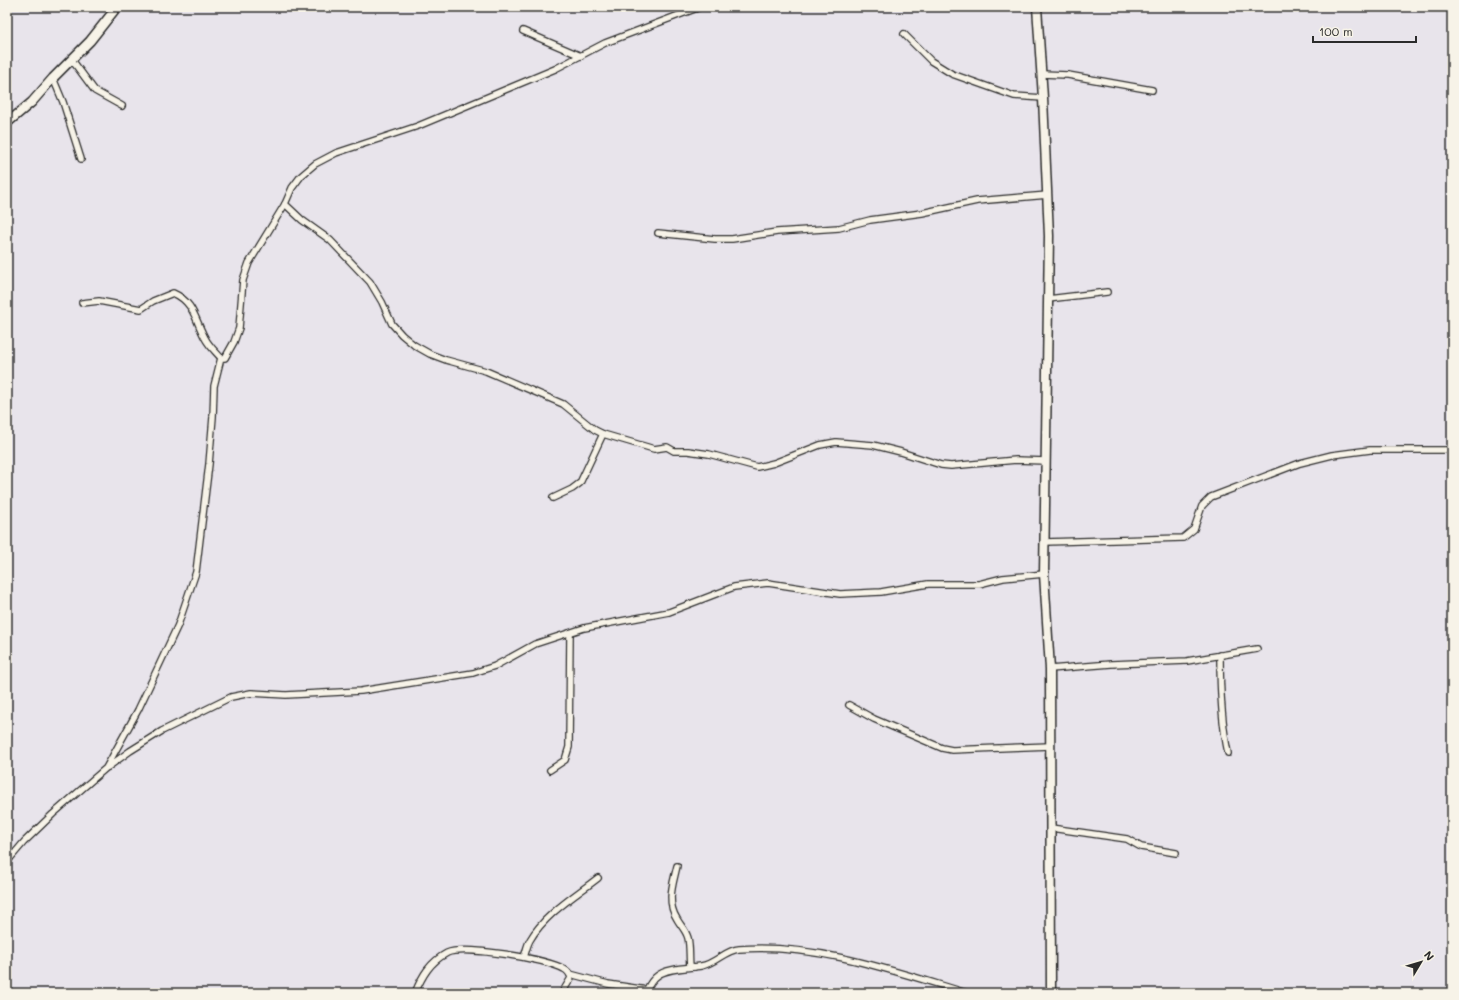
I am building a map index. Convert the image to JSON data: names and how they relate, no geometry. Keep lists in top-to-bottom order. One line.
{"scale_bar":"100 m","north":"top right"}
